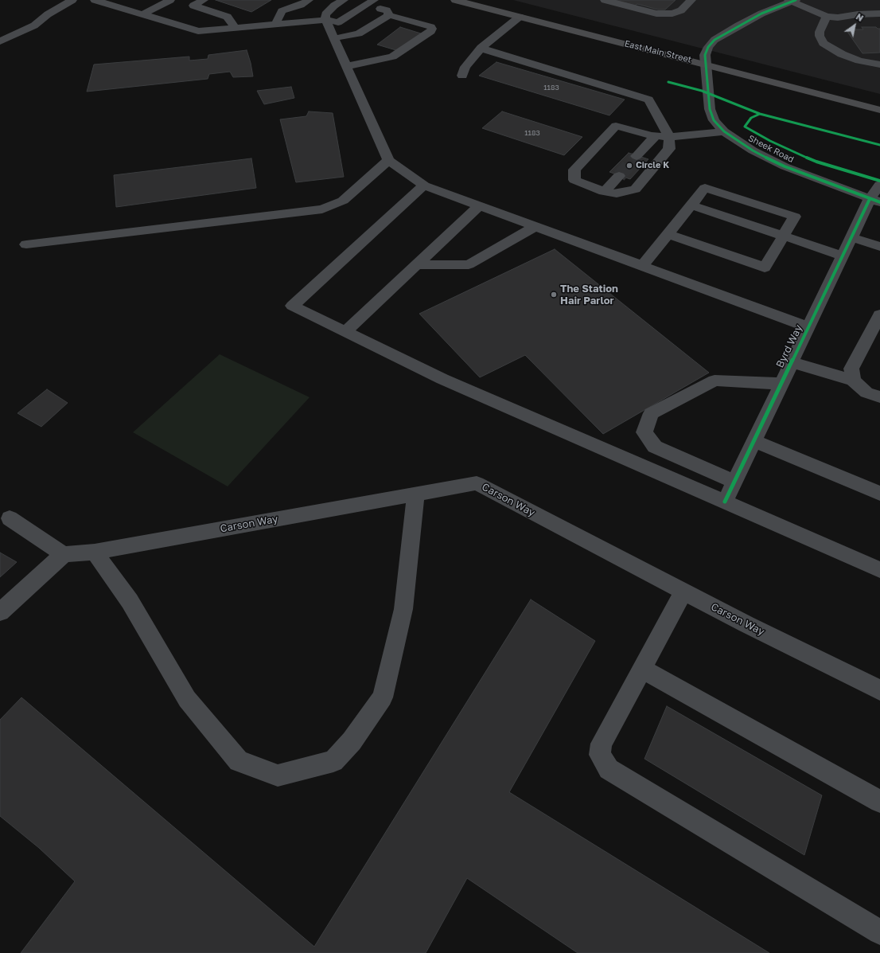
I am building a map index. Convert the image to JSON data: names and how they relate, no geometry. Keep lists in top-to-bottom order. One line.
{"streets":{"main road":["East Main Street"],"street":["Sheek Road","Byrd Way","Carson Way"]},"crossings":[["East Main Street","Sheek Road"],["Sheek Road","Byrd Way"]],"places":["Circle K","The Station Hair Parlor"],"house_numbers":["1183","1183"],"north":"top right"}
